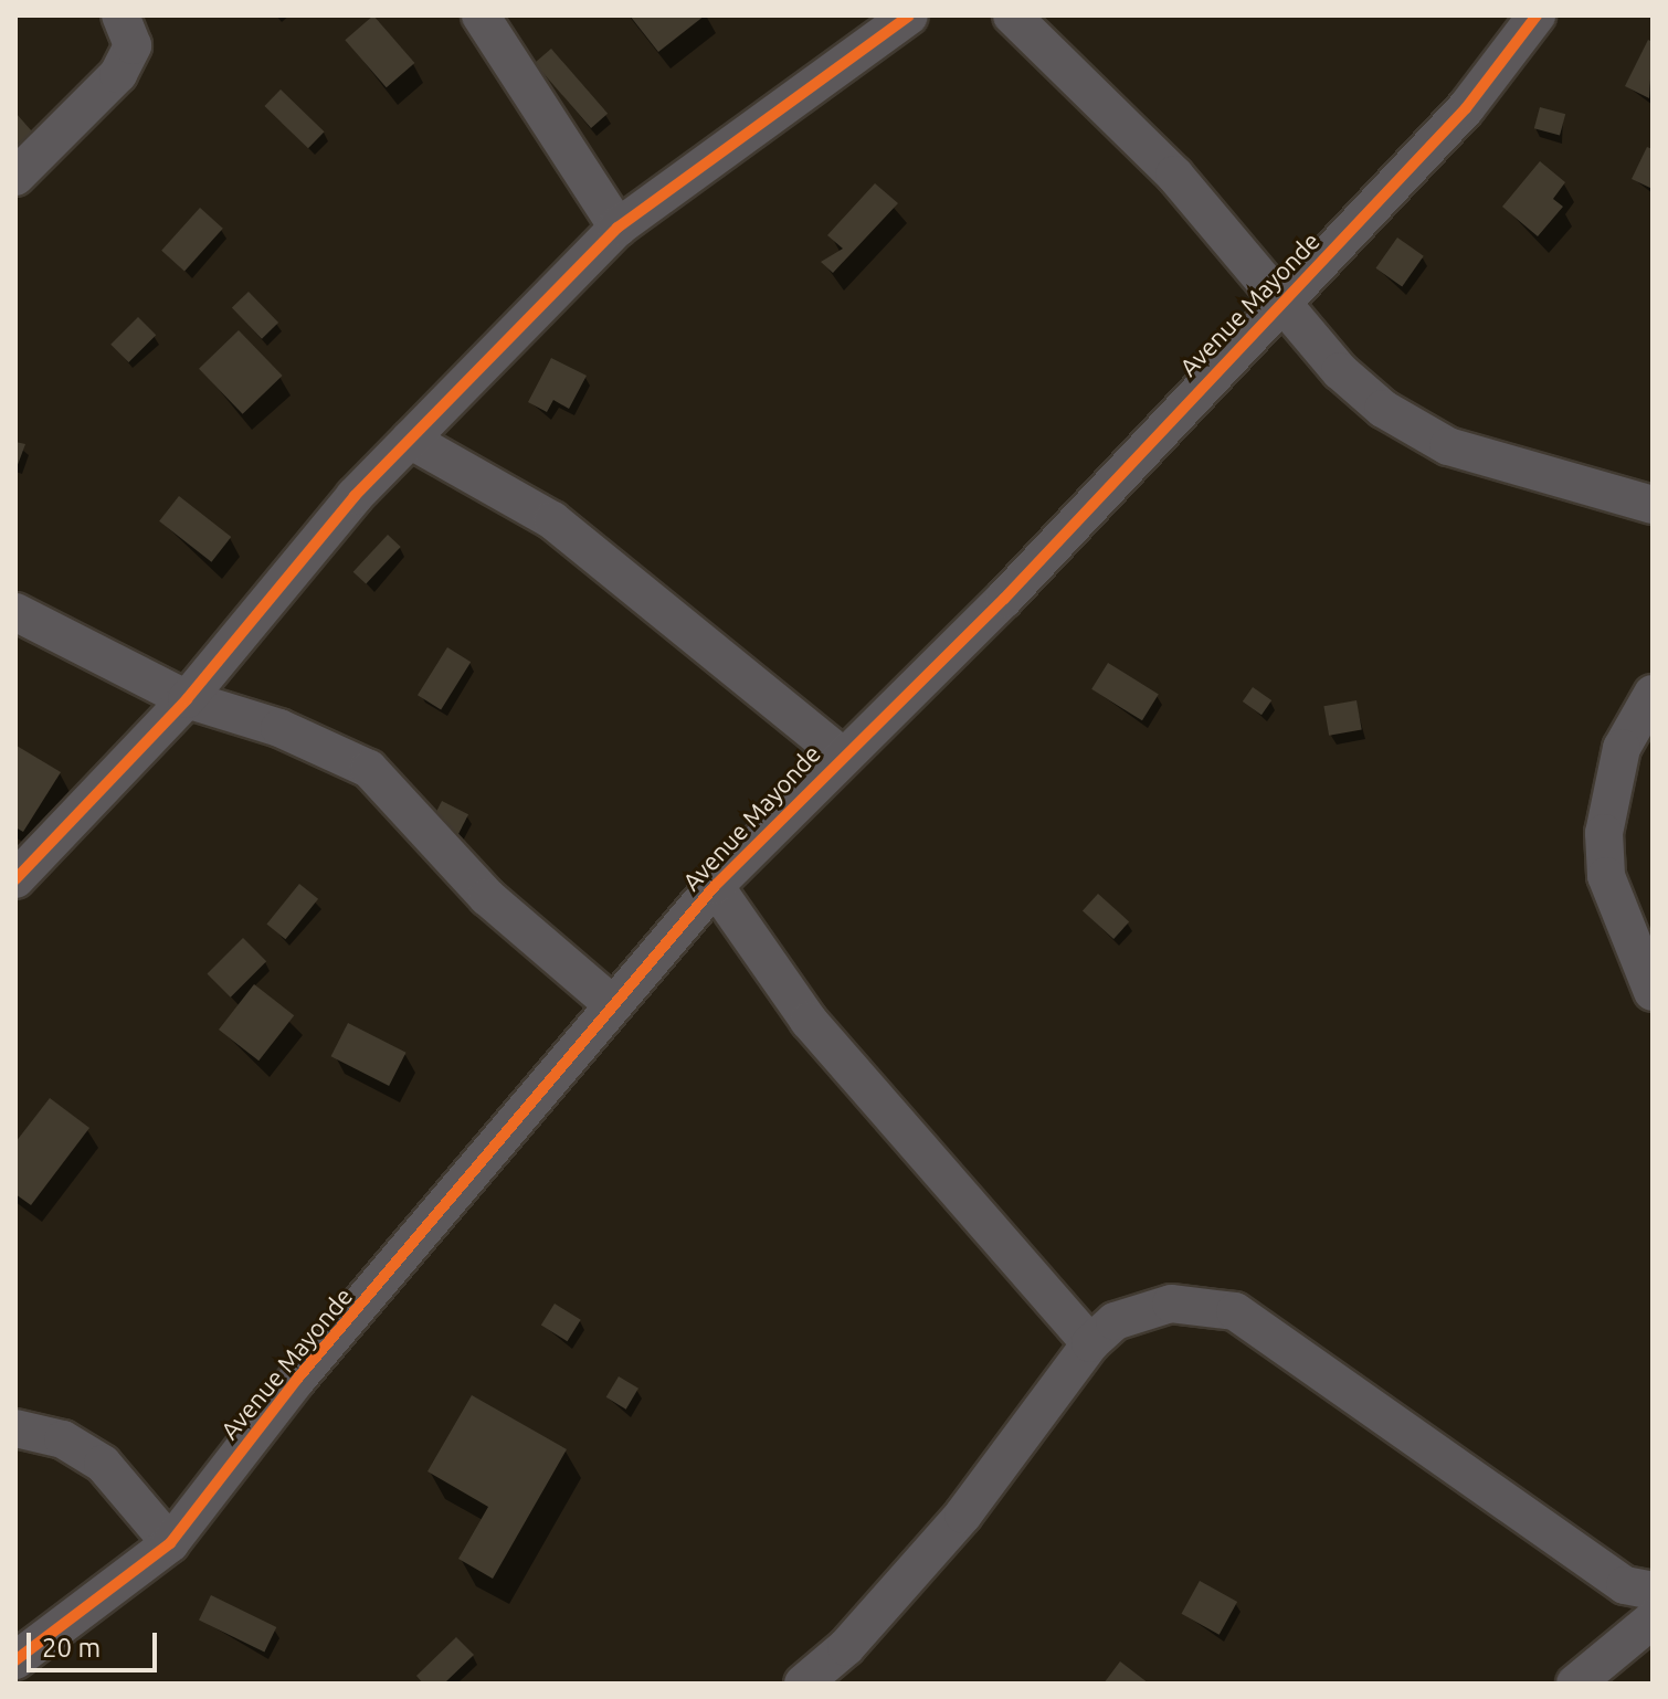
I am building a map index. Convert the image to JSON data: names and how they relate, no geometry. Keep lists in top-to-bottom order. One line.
{"streets":{"street":["Avenue Mayonde"]},"scale_bar":"20 m"}
